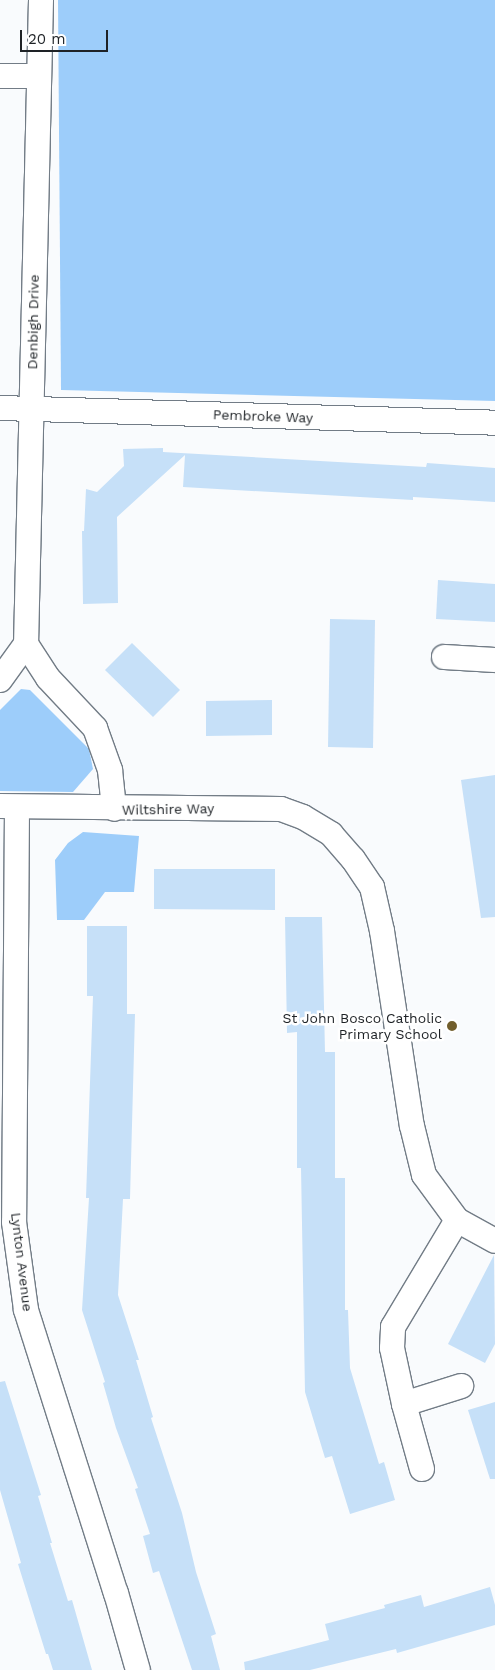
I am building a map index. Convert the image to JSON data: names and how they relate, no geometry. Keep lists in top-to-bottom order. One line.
{"streets":{"street":["Denbigh Drive","Pembroke Way","Wiltshire Way","Lynton Avenue"]},"crossings":[["Denbigh Drive","Pembroke Way"],["Wiltshire Way","Lynton Avenue"]],"places":["St John Bosco Catholic Primary School"],"scale_bar":"20 m"}
